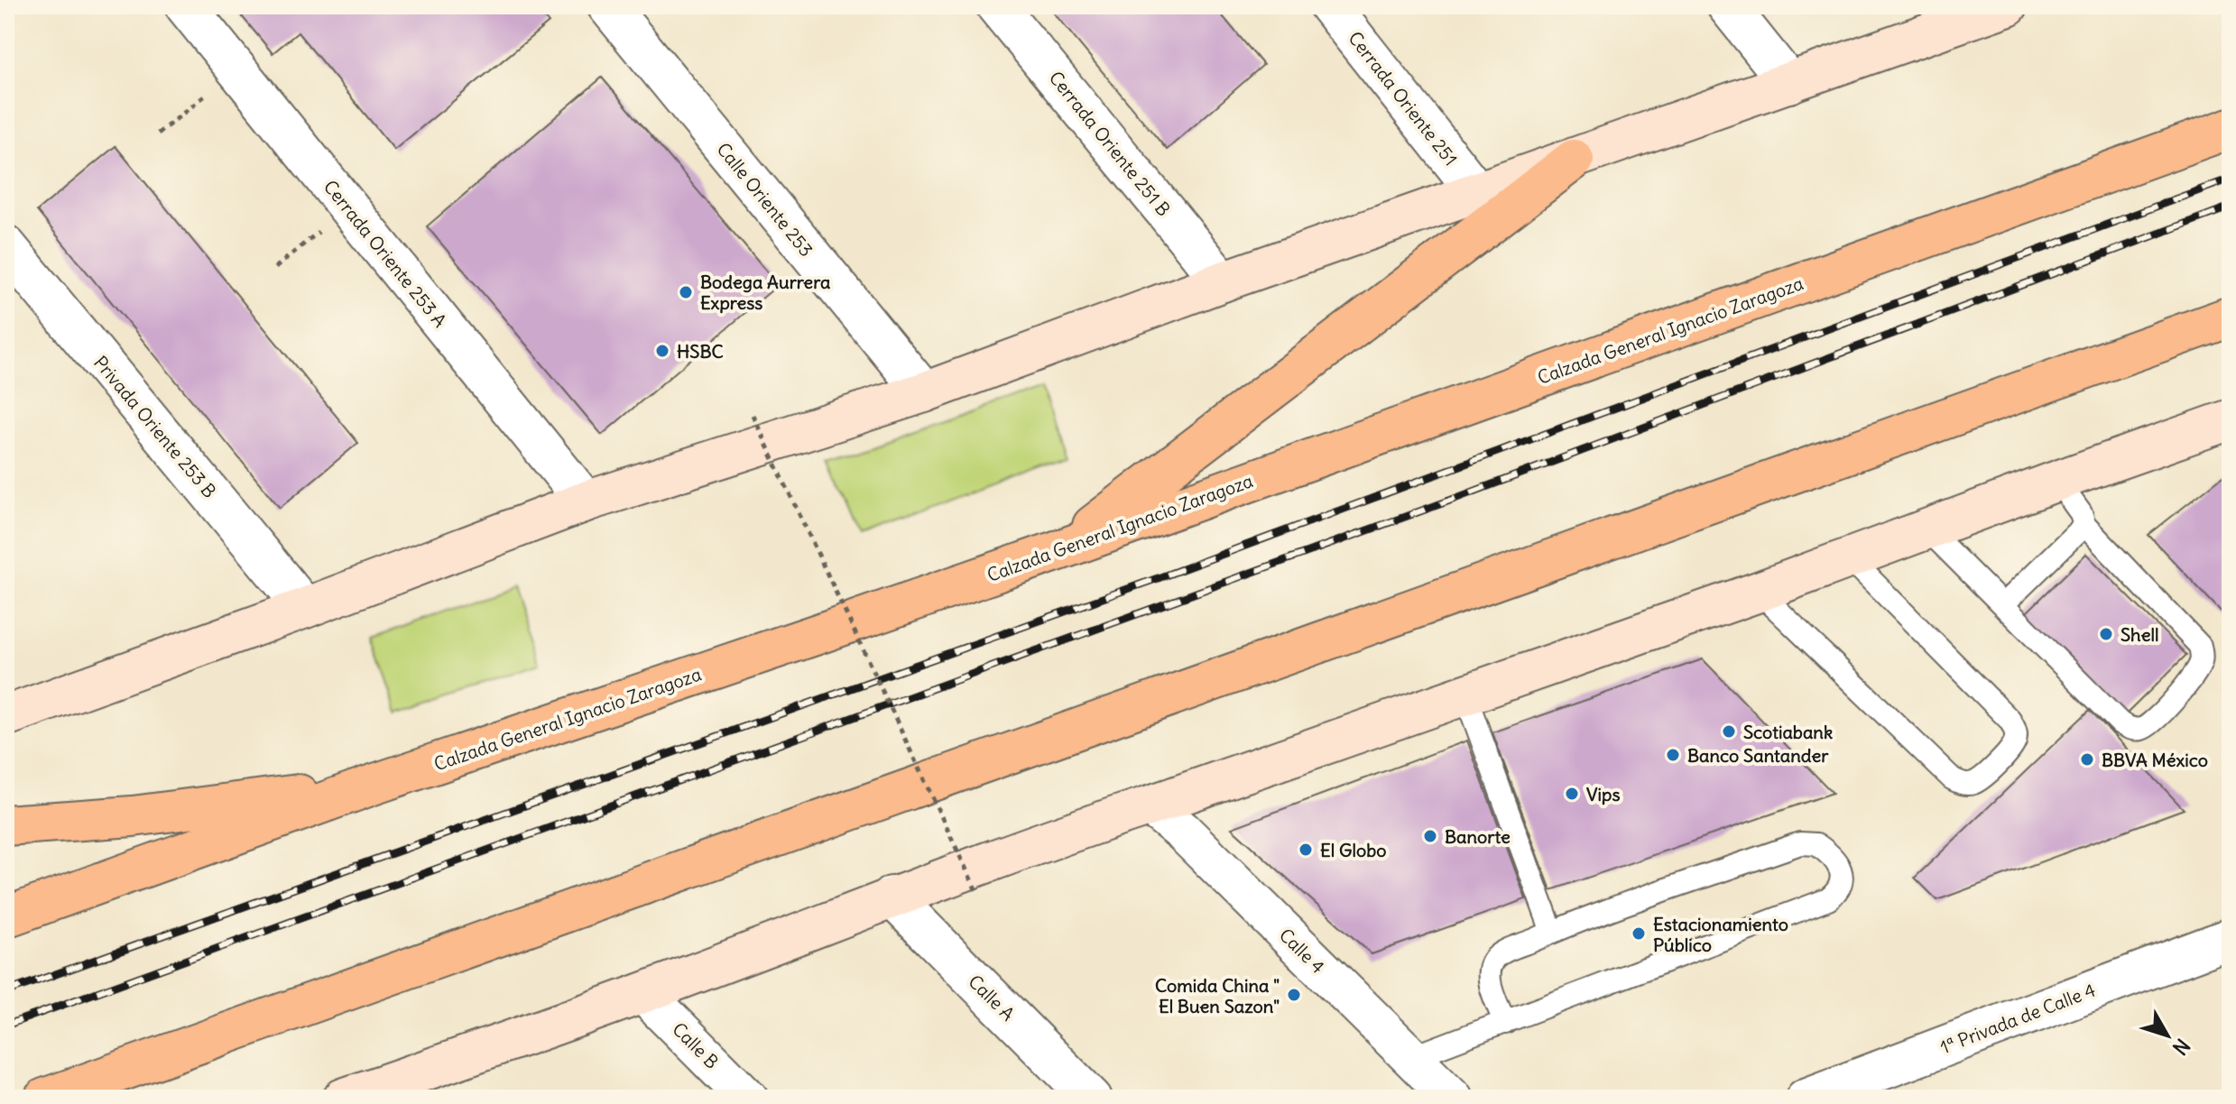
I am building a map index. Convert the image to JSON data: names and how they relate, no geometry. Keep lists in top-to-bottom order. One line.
{"streets":{"highway":["Calzada General Ignacio Zaragoza"],"street":["Cerrada Oriente 251","Cerrada Oriente 251 B","Calle Oriente 253","Cerrada Oriente 253 A","Privada Oriente 253 B","Calle 4","Calle A","1ª Privada de Calle 4","Calle B"]},"places":["Bodega Aurrera Express","HSBC","Shell","Scotiabank","Banco Santander","BBVA México","Vips","Banorte","El Globo","Estacionamiento Público","Comida China \" El Buen Sazon\""],"north":"bottom right"}
